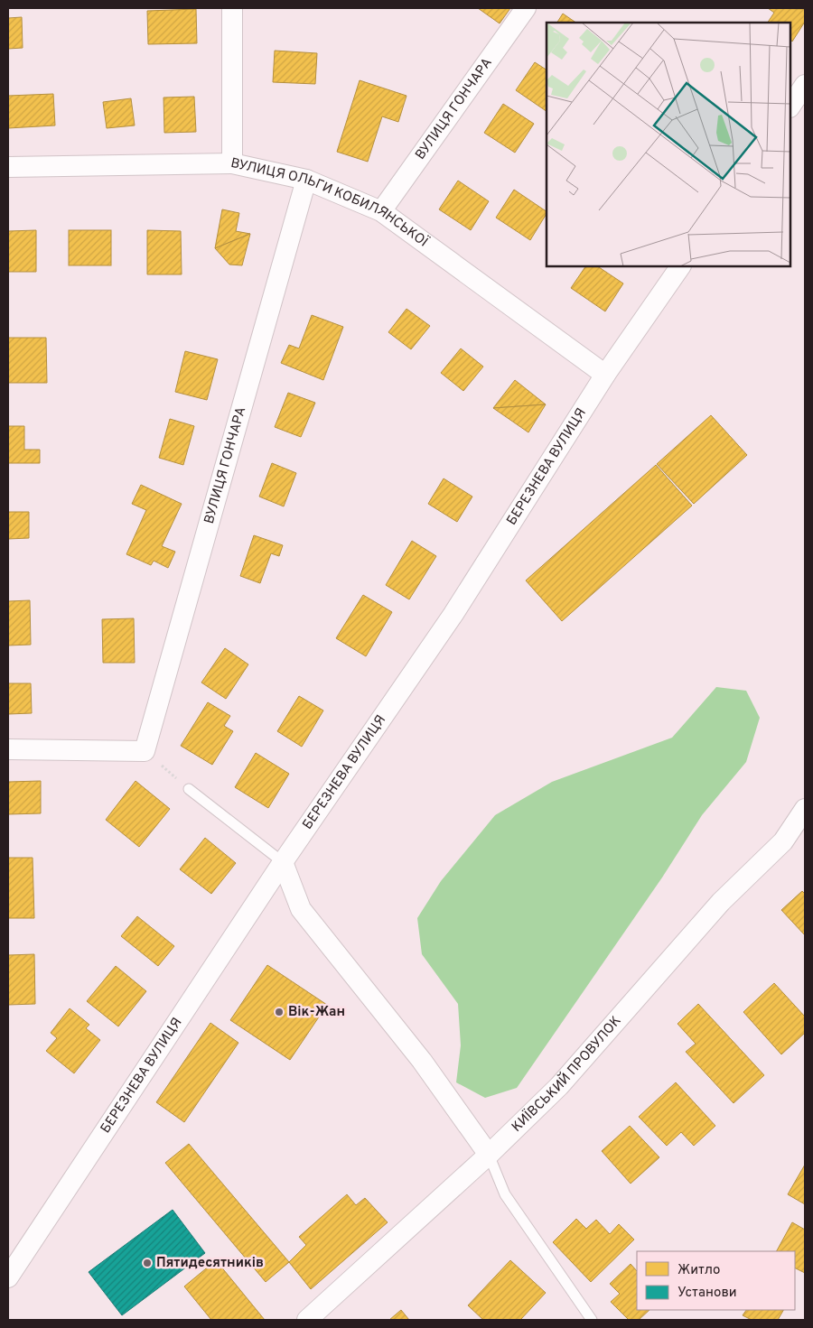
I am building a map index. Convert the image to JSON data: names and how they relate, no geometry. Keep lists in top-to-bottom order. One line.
{"streets":{"street":["ВУЛИЦЯ ГОНЧАРА","ВУЛИЦЯ ОЛЬГИ КОБИЛЯНСЬКОЇ","БЕРЕЗНЕВА ВУЛИЦЯ","КИЇВСЬКИЙ ПРОВУЛОК"]},"crossings":[["ВУЛИЦЯ ГОНЧАРА","ВУЛИЦЯ ОЛЬГИ КОБИЛЯНСЬКОЇ"],["ВУЛИЦЯ ОЛЬГИ КОБИЛЯНСЬКОЇ","БЕРЕЗНЕВА ВУЛИЦЯ"]],"places":["Вік-Жан","Пятидесятників"],"legend":["Житло","Установи"]}
